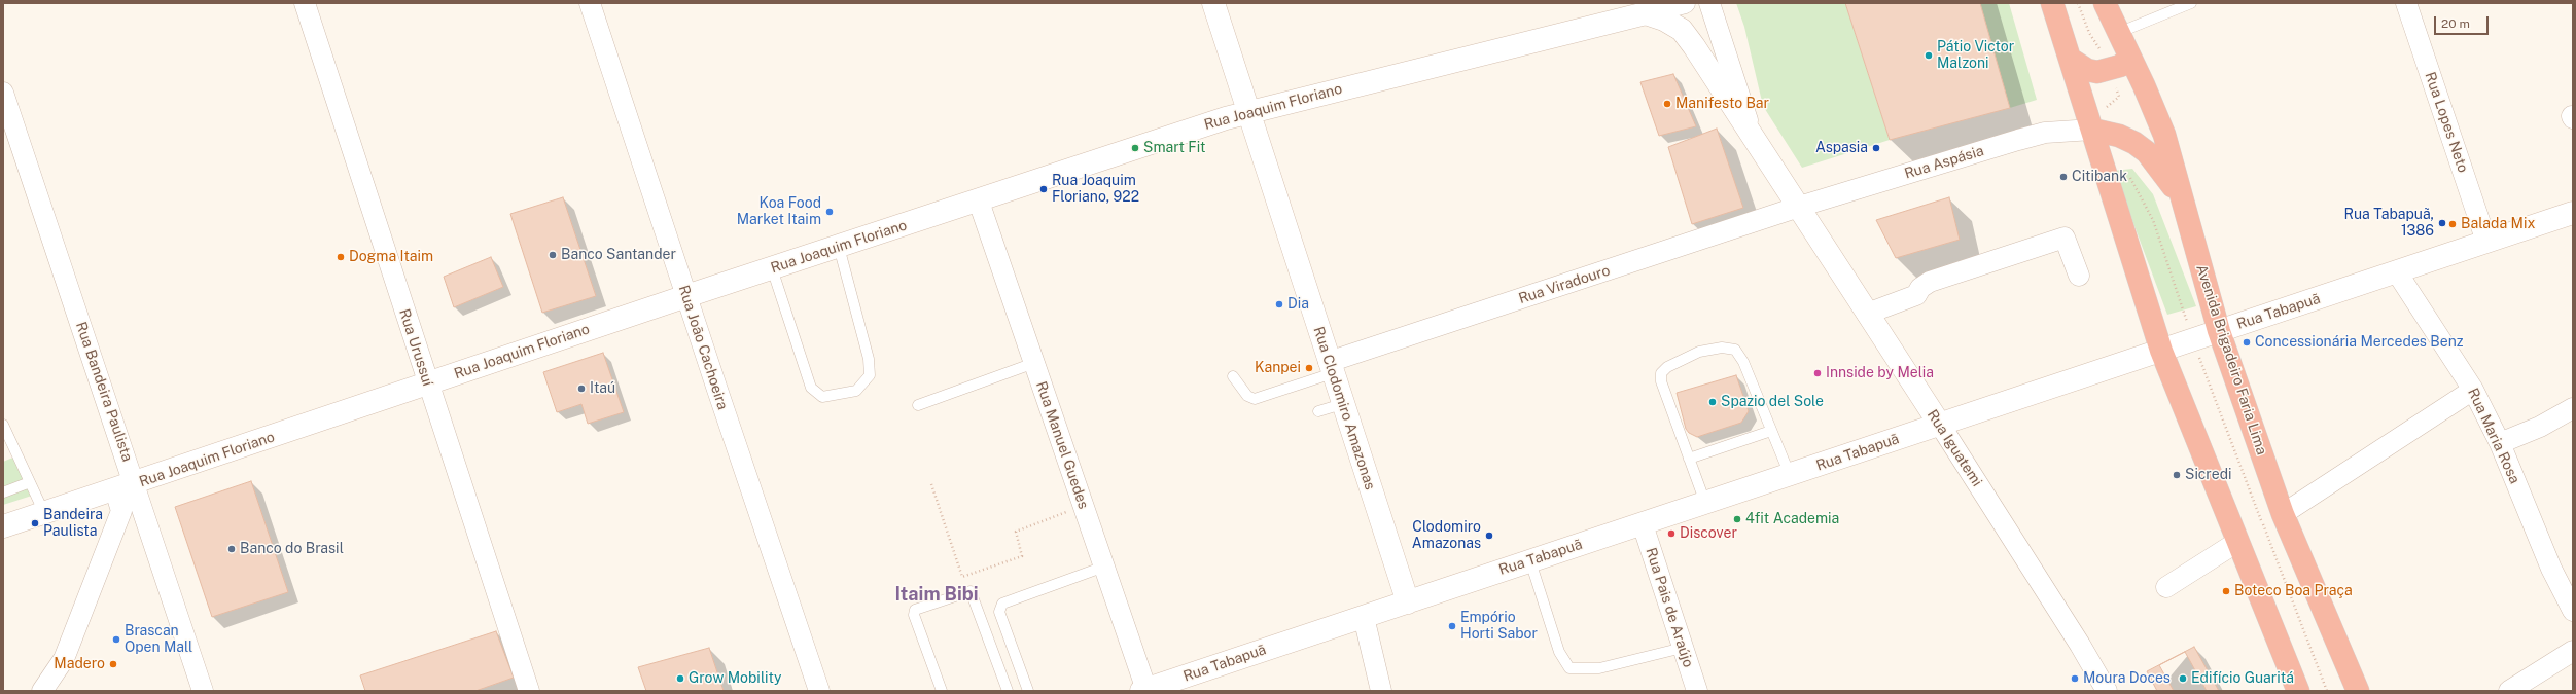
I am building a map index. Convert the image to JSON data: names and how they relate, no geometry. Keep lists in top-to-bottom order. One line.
{"streets":{"highway":["Avenida Brigadeiro Faria Lima"],"street":["Rua Joaquim Floriano","Rua Lopes Neto","Rua Aspásia","Rua Viradouro","Rua Tabapuã","Rua Urussuí","Rua João Cachoeira","Rua Bandeira Paulista","Rua Clodomiro Amazonas","Rua Maria Rosa","Rua Manuel Guedes","Rua Iguatemi","Rua Pais de Araújo"]},"crossings":[["Rua Joaquim Floriano","Rua Urussuí"],["Rua Joaquim Floriano","Rua João Cachoeira"],["Rua Joaquim Floriano","Rua Bandeira Paulista"],["Rua Joaquim Floriano","Rua Clodomiro Amazonas"],["Rua Joaquim Floriano","Rua Manuel Guedes"],["Rua Joaquim Floriano","Rua Iguatemi"],["Rua Lopes Neto","Rua Tabapuã"],["Rua Aspásia","Rua Viradouro"],["Rua Aspásia","Rua Iguatemi"],["Rua Viradouro","Rua Clodomiro Amazonas"],["Rua Viradouro","Rua Iguatemi"],["Rua Tabapuã","Avenida Brigadeiro Faria Lima"],["Rua Tabapuã","Rua Clodomiro Amazonas"],["Rua Tabapuã","Rua Maria Rosa"],["Rua Tabapuã","Rua Manuel Guedes"],["Rua Tabapuã","Rua Iguatemi"],["Rua Tabapuã","Rua Pais de Araújo"]],"districts":["Itaim Bibi"],"places":["Pátio Victor Malzoni","Manifesto Bar","Smart Fit","Aspasia","Citibank","Rua Joaquim Floriano, 922","Koa Food Market Itaim","Rua Tabapuã, 1386","Balada Mix","Banco Santander","Dogma Itaim","Dia","Concessionária Mercedes Benz","Kanpei","Innside by Melia","Itaú","Spazio del Sole","Sicredi","4fit Academia","Bandeira Paulista","Discover","Clodomiro Amazonas","Banco do Brasil","Boteco Boa Praça","Empório Horti Sabor","Brascan Open Mall","Madero","Grow Mobility","Moura Doces","Edifício Guaritá"],"scale_bar":"20 m"}
